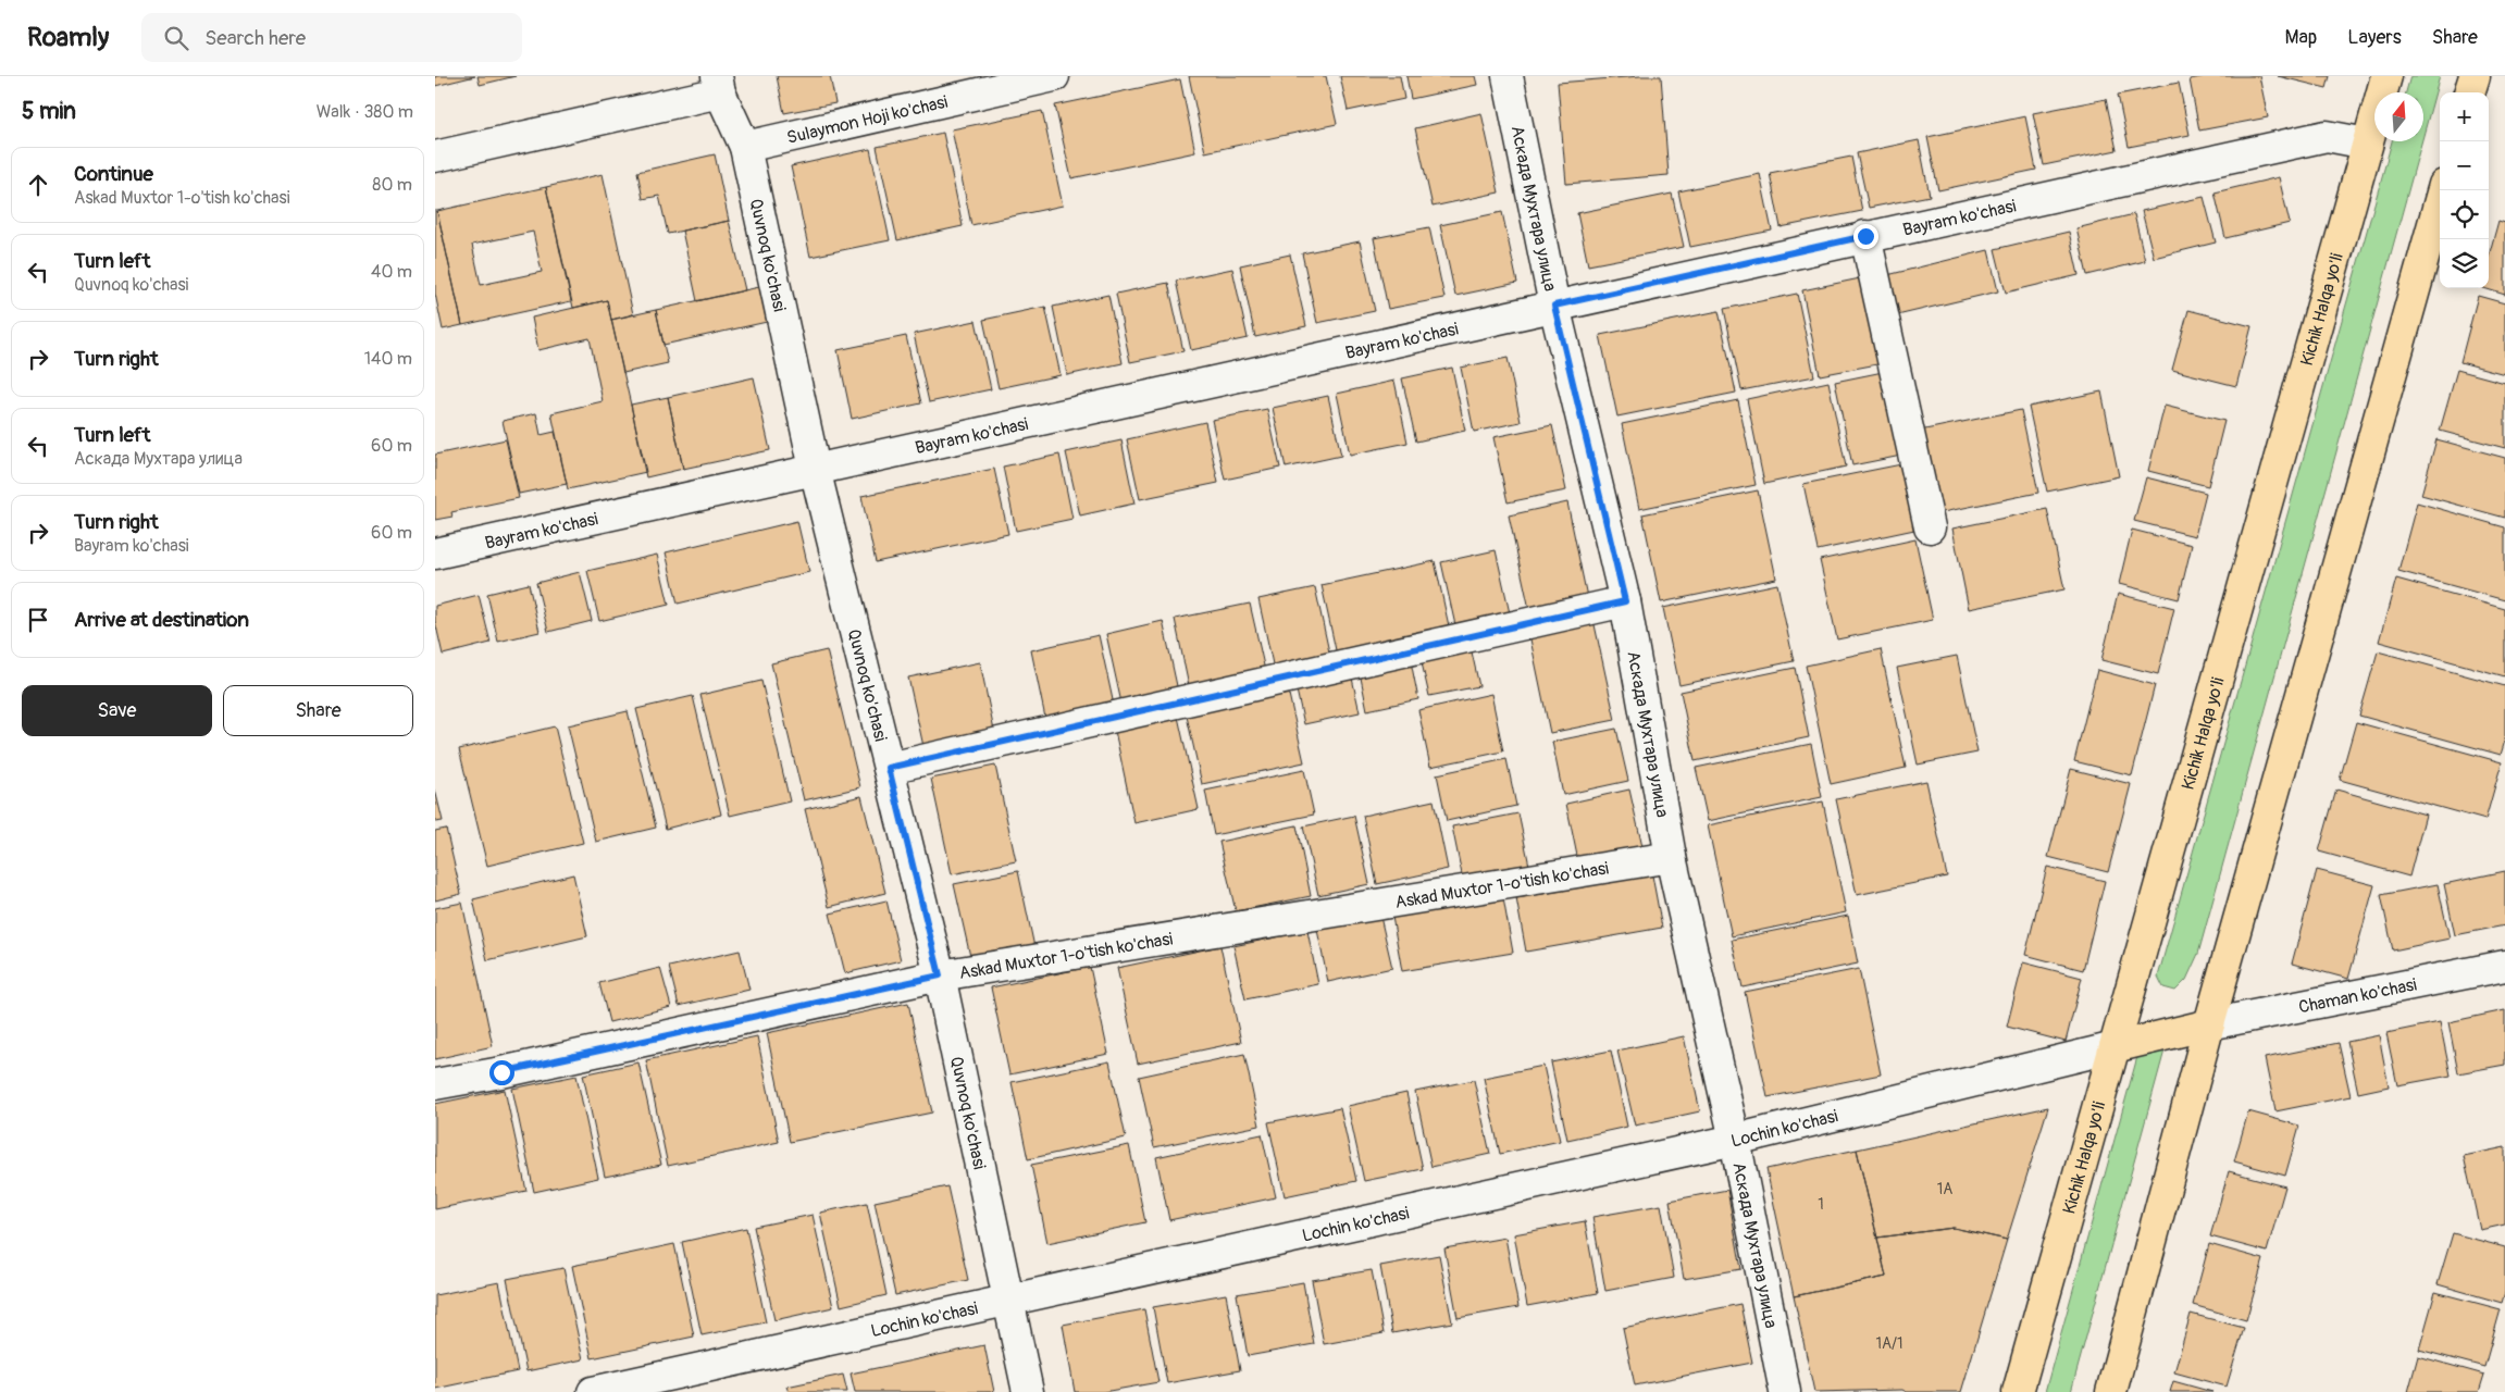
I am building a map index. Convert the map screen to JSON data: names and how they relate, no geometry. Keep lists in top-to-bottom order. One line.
{"streets":{"highway":["Kichik Halqa yo'li"],"street":["Sulaymon Hoji ko'chasi","Аскада Мухтара улица","Bayram ko'chasi","Quvnoq ko'chasi","Askad Muxtor 1-o'tish ko'chasi","Chaman ko'chasi","Lochin ko'chasi"]},"crossings":[["Sulaymon Hoji ko'chasi","Quvnoq ko'chasi"],["Аскада Мухтара улица","Bayram ko'chasi"],["Аскада Мухтара улица","Askad Muxtor 1-o'tish ko'chasi"],["Аскада Мухтара улица","Lochin ko'chasi"],["Bayram ko'chasi","Quvnoq ko'chasi"],["Bayram ko'chasi","Kichik Halqa yo'li"],["Quvnoq ko'chasi","Askad Muxtor 1-o'tish ko'chasi"],["Quvnoq ko'chasi","Lochin ko'chasi"],["Kichik Halqa yo'li","Lochin ko'chasi"]],"house_numbers":["1А","1","1А/1"],"north":"top","page":{"header":"Roamly","search":"Search here","nav":["Map","Layers","Share"],"heading":["5 min","Walk · 380 m"],"map_buttons":["+","−"],"list":[["Continue","Askad Muxtor 1-o'tish ko'chasi","80 m"],["Turn left","Quvnoq ko'chasi","40 m"],["Turn right","140 m"],["Turn left","Аскада Мухтара улица","60 m"],["Turn right","Bayram ko'chasi","60 m"],"Arrive at destination"],"buttons":["Save","Share"]}}
